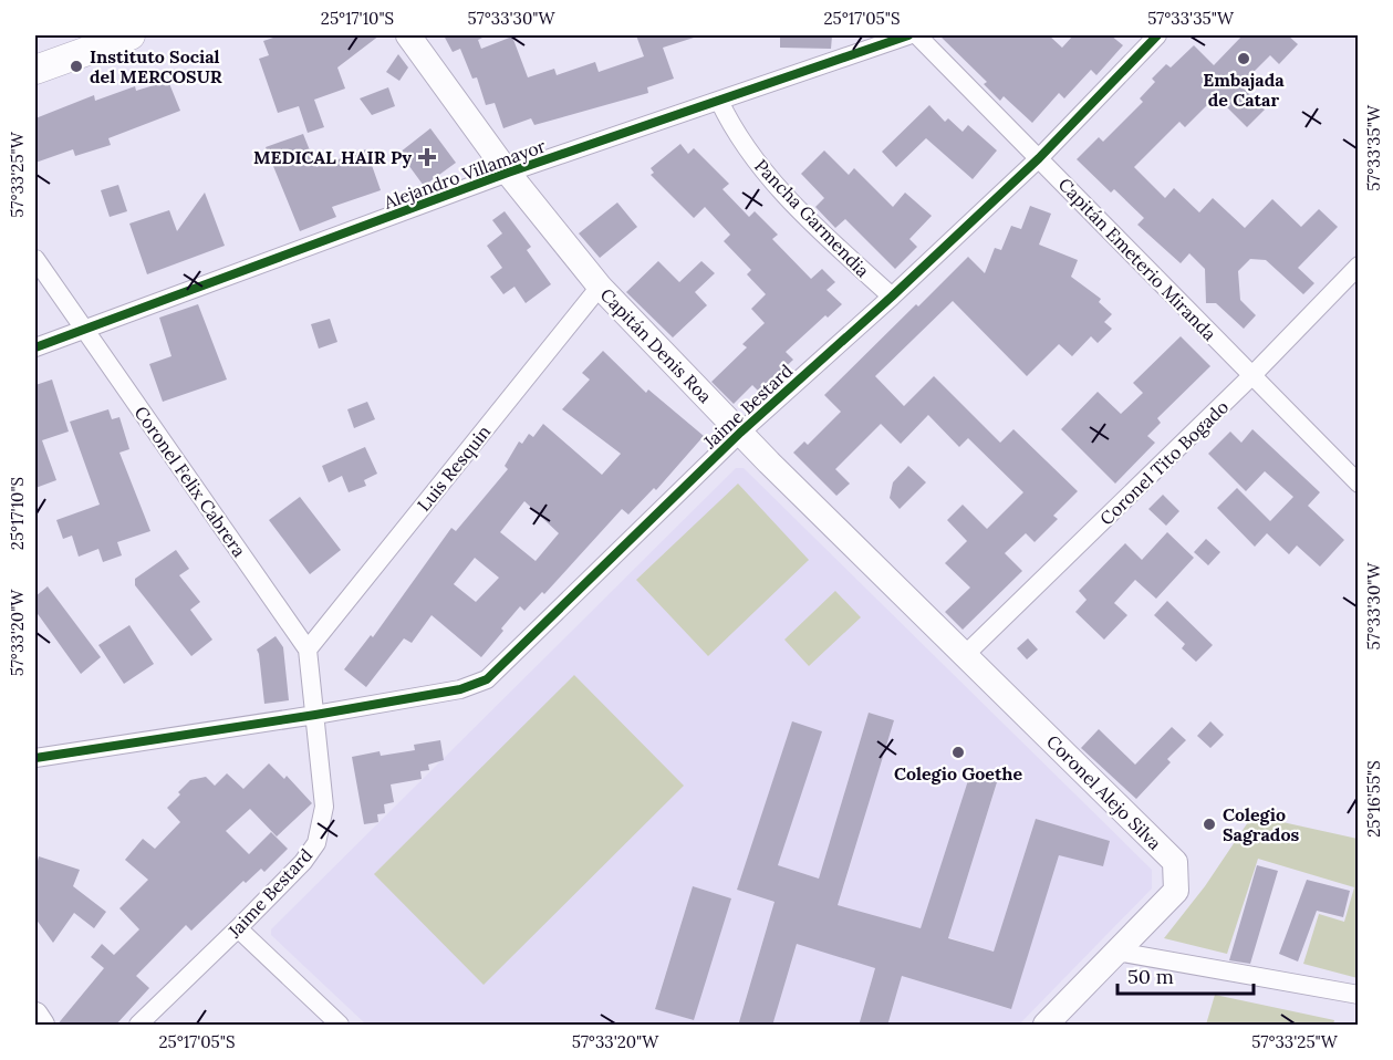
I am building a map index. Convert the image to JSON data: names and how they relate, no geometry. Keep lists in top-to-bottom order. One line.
{"streets":{"main road":["Capitán Denis Roa","Coronel Alejo Silva"],"street":["Alejandro Villamayor","Pancha Garmendia","Capitán Emeterio Miranda","Jaime Bestard","Coronel Tito Bogado","Luis Resquin","Coronel Felix Cabrera"]},"crossings":[["Alejandro Villamayor","Pancha Garmendia"],["Alejandro Villamayor","Capitán Denis Roa"],["Alejandro Villamayor","Coronel Felix Cabrera"],["Pancha Garmendia","Jaime Bestard"],["Capitán Emeterio Miranda","Jaime Bestard"],["Capitán Emeterio Miranda","Coronel Tito Bogado"],["Capitán Denis Roa","Jaime Bestard"],["Capitán Denis Roa","Coronel Tito Bogado"],["Capitán Denis Roa","Luis Resquin"],["Capitán Denis Roa","Coronel Alejo Silva"],["Jaime Bestard","Coronel Felix Cabrera"],["Coronel Tito Bogado","Coronel Alejo Silva"],["Luis Resquin","Coronel Felix Cabrera"]],"places":{"other":["Embajada de Catar","Instituto Social del MERCOSUR","Colegio Goethe","Colegio Sagrados"],"health":["MEDICAL HAIR Py"]},"scale_bar":"50 m","coordinates":["25°17'10\"S","57°33'30\"W","25°17'05\"S","57°33'35\"W","57°33'25\"W","57°33'20\"W","25°16'55\"S"]}
